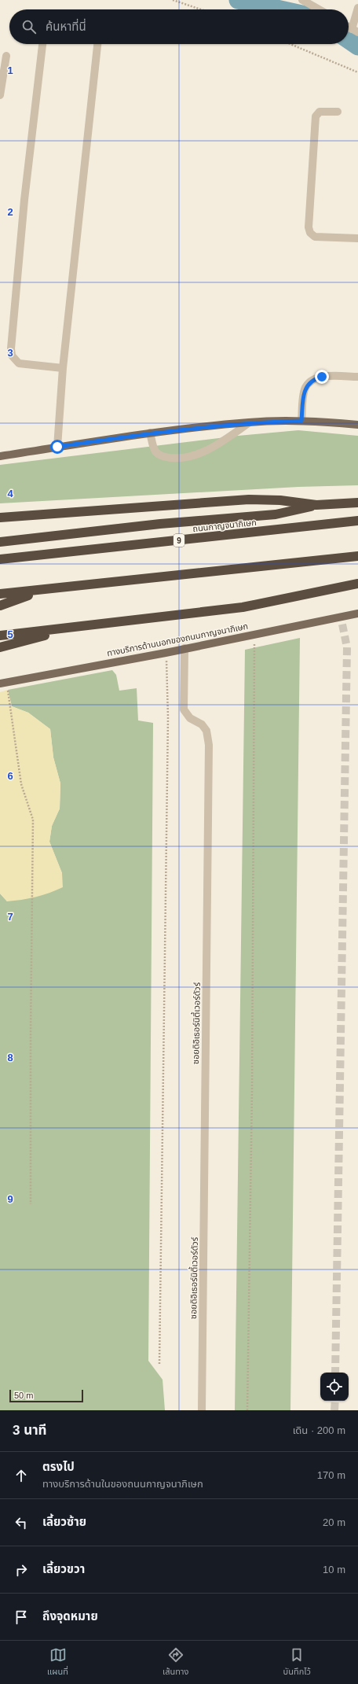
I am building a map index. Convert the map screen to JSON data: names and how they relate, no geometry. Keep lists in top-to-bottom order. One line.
{"streets":{"highway":["ถนนกาญจนาภิเษก","9"],"main road":["ทางบริการด้านนอกของถนนกาญจนาภิเษก"],"street":["ซอยดิอิเธอร์นิตี้เวอร์ดัวร์"]},"crossings":[["ทางบริการด้านนอกของถนนกาญจนาภิเษก","ซอยดิอิเธอร์นิตี้เวอร์ดัวร์"]],"scale_bar":"50 m","page":{"search":"ค้นหาที่นี่","scale":"50 m","heading":["3 นาที","เดิน · 200 m"],"list":[["ตรงไป","ทางบริการด้านในของถนนกาญจนาภิเษก","170 m"],["เลี้ยวซ้าย","20 m"],["เลี้ยวขวา","10 m"],"ถึงจุดหมาย"],"nav":["แผนที่","เส้นทาง","บันทึกไว้"]},"grid":{"rows":["1","2","3","4","5","6","7","8","9"]}}
